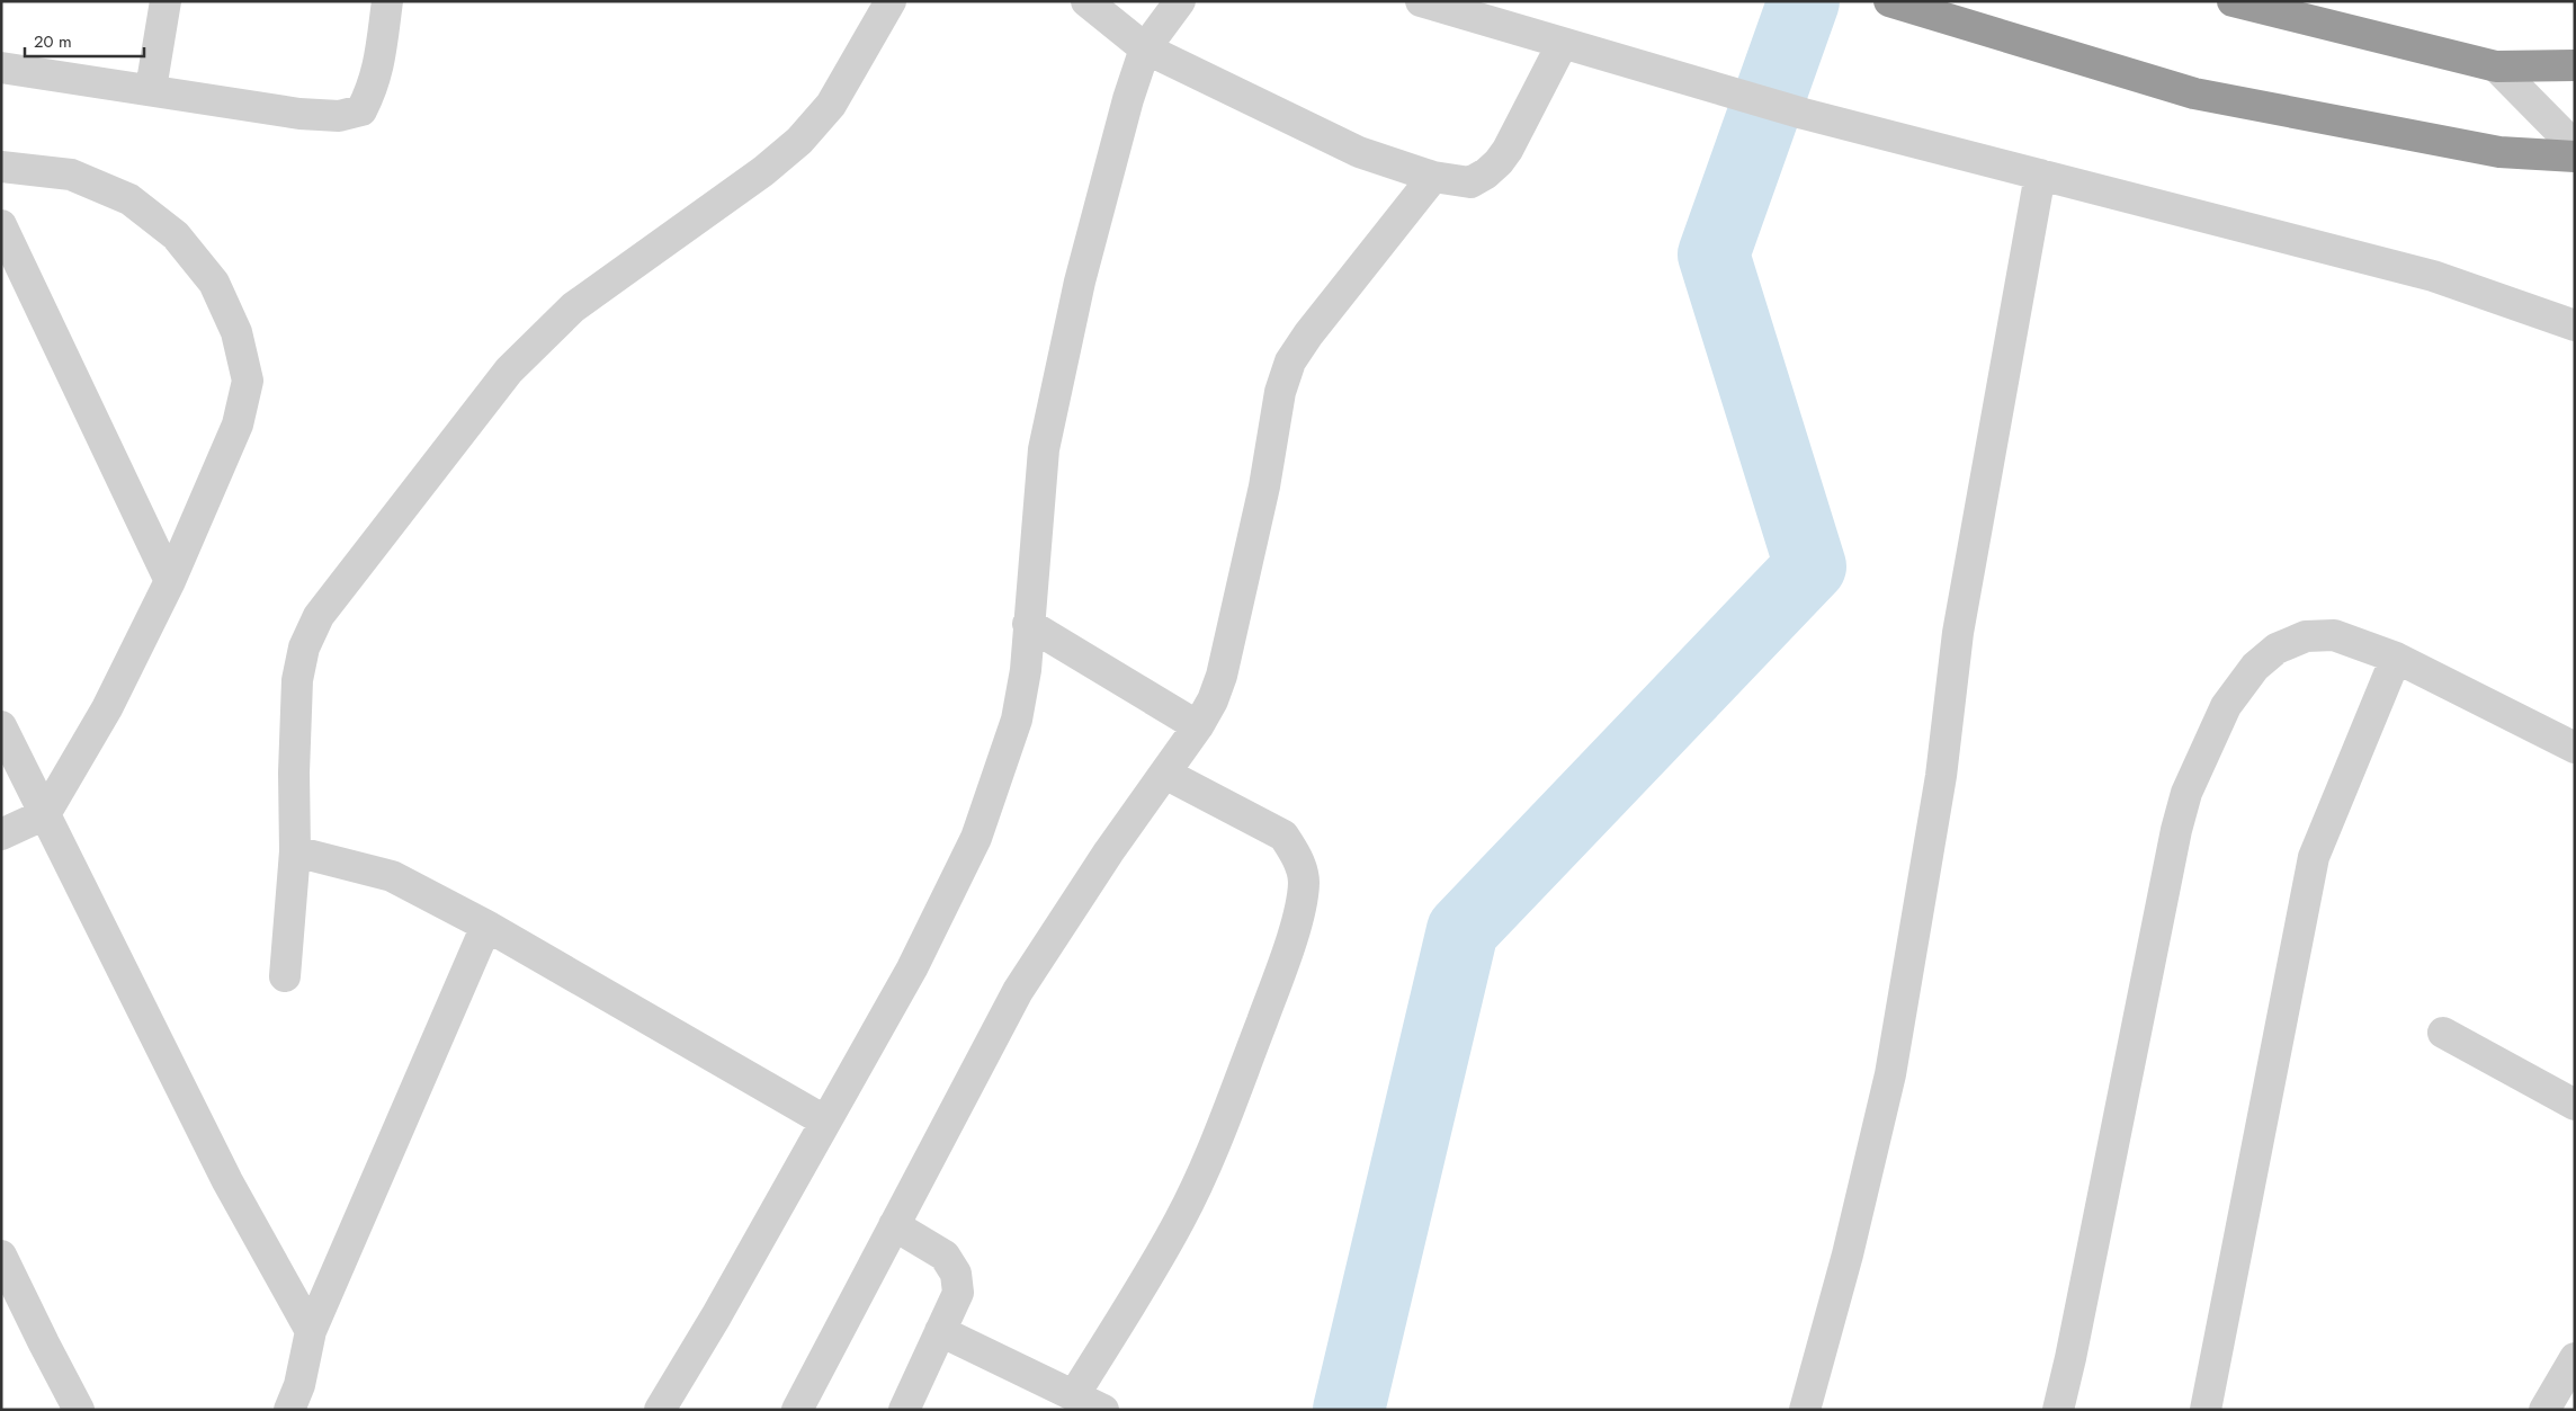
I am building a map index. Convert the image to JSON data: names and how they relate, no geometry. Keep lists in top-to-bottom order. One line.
{"scale_bar":"20 m"}
